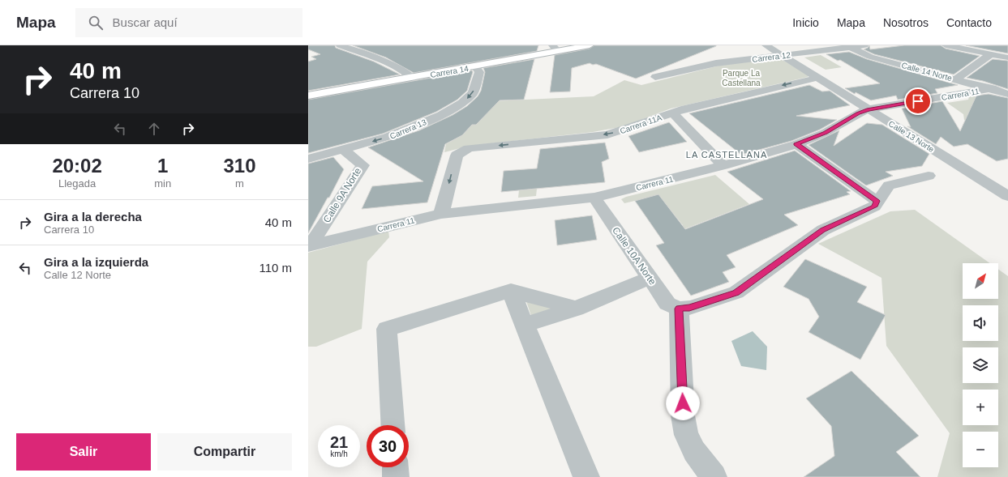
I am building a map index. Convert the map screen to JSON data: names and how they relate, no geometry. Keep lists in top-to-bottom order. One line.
{"streets":{"main road":["Carrera 14"],"street":["Carrera 12","Calle 14 Norte","Carrera 11","Carrera 11A","Carrera 13","Calle 13 Norte","Calle 9A Norte","Calle 10A Norte"]},"crossings":[["Carrera 12","Calle 14 Norte"],["Carrera 12","Calle 13 Norte"],["Carrera 14","Carrera 13"],["Calle 14 Norte","Carrera 11"],["Carrera 11","Carrera 11A"],["Carrera 11","Calle 13 Norte"],["Carrera 11","Calle 9A Norte"],["Carrera 11","Calle 10A Norte"],["Carrera 11A","Calle 13 Norte"],["Carrera 13","Calle 9A Norte"]],"one_way":["Carrera 11A","Carrera 13"],"districts":["LA CASTELLANA"],"parks":["Parque La Castellana"],"north":"top right","page":{"header":"Mapa","search":"Buscar aquí","nav":["Inicio","Mapa","Nosotros","Contacto"],"turn":["40 m","Carrera 10"],"eta":["20:02","Llegada","1","min","310","m"],"list":[{"name":"Gira a la derecha","note":"Carrera 10","value":"40 m"},{"name":"Gira a la izquierda","note":"Calle 12 Norte","value":"110 m"}],"map_buttons":["+","−"],"speed":"21 km/h","limit":"30","buttons":["Salir","Compartir"]}}
